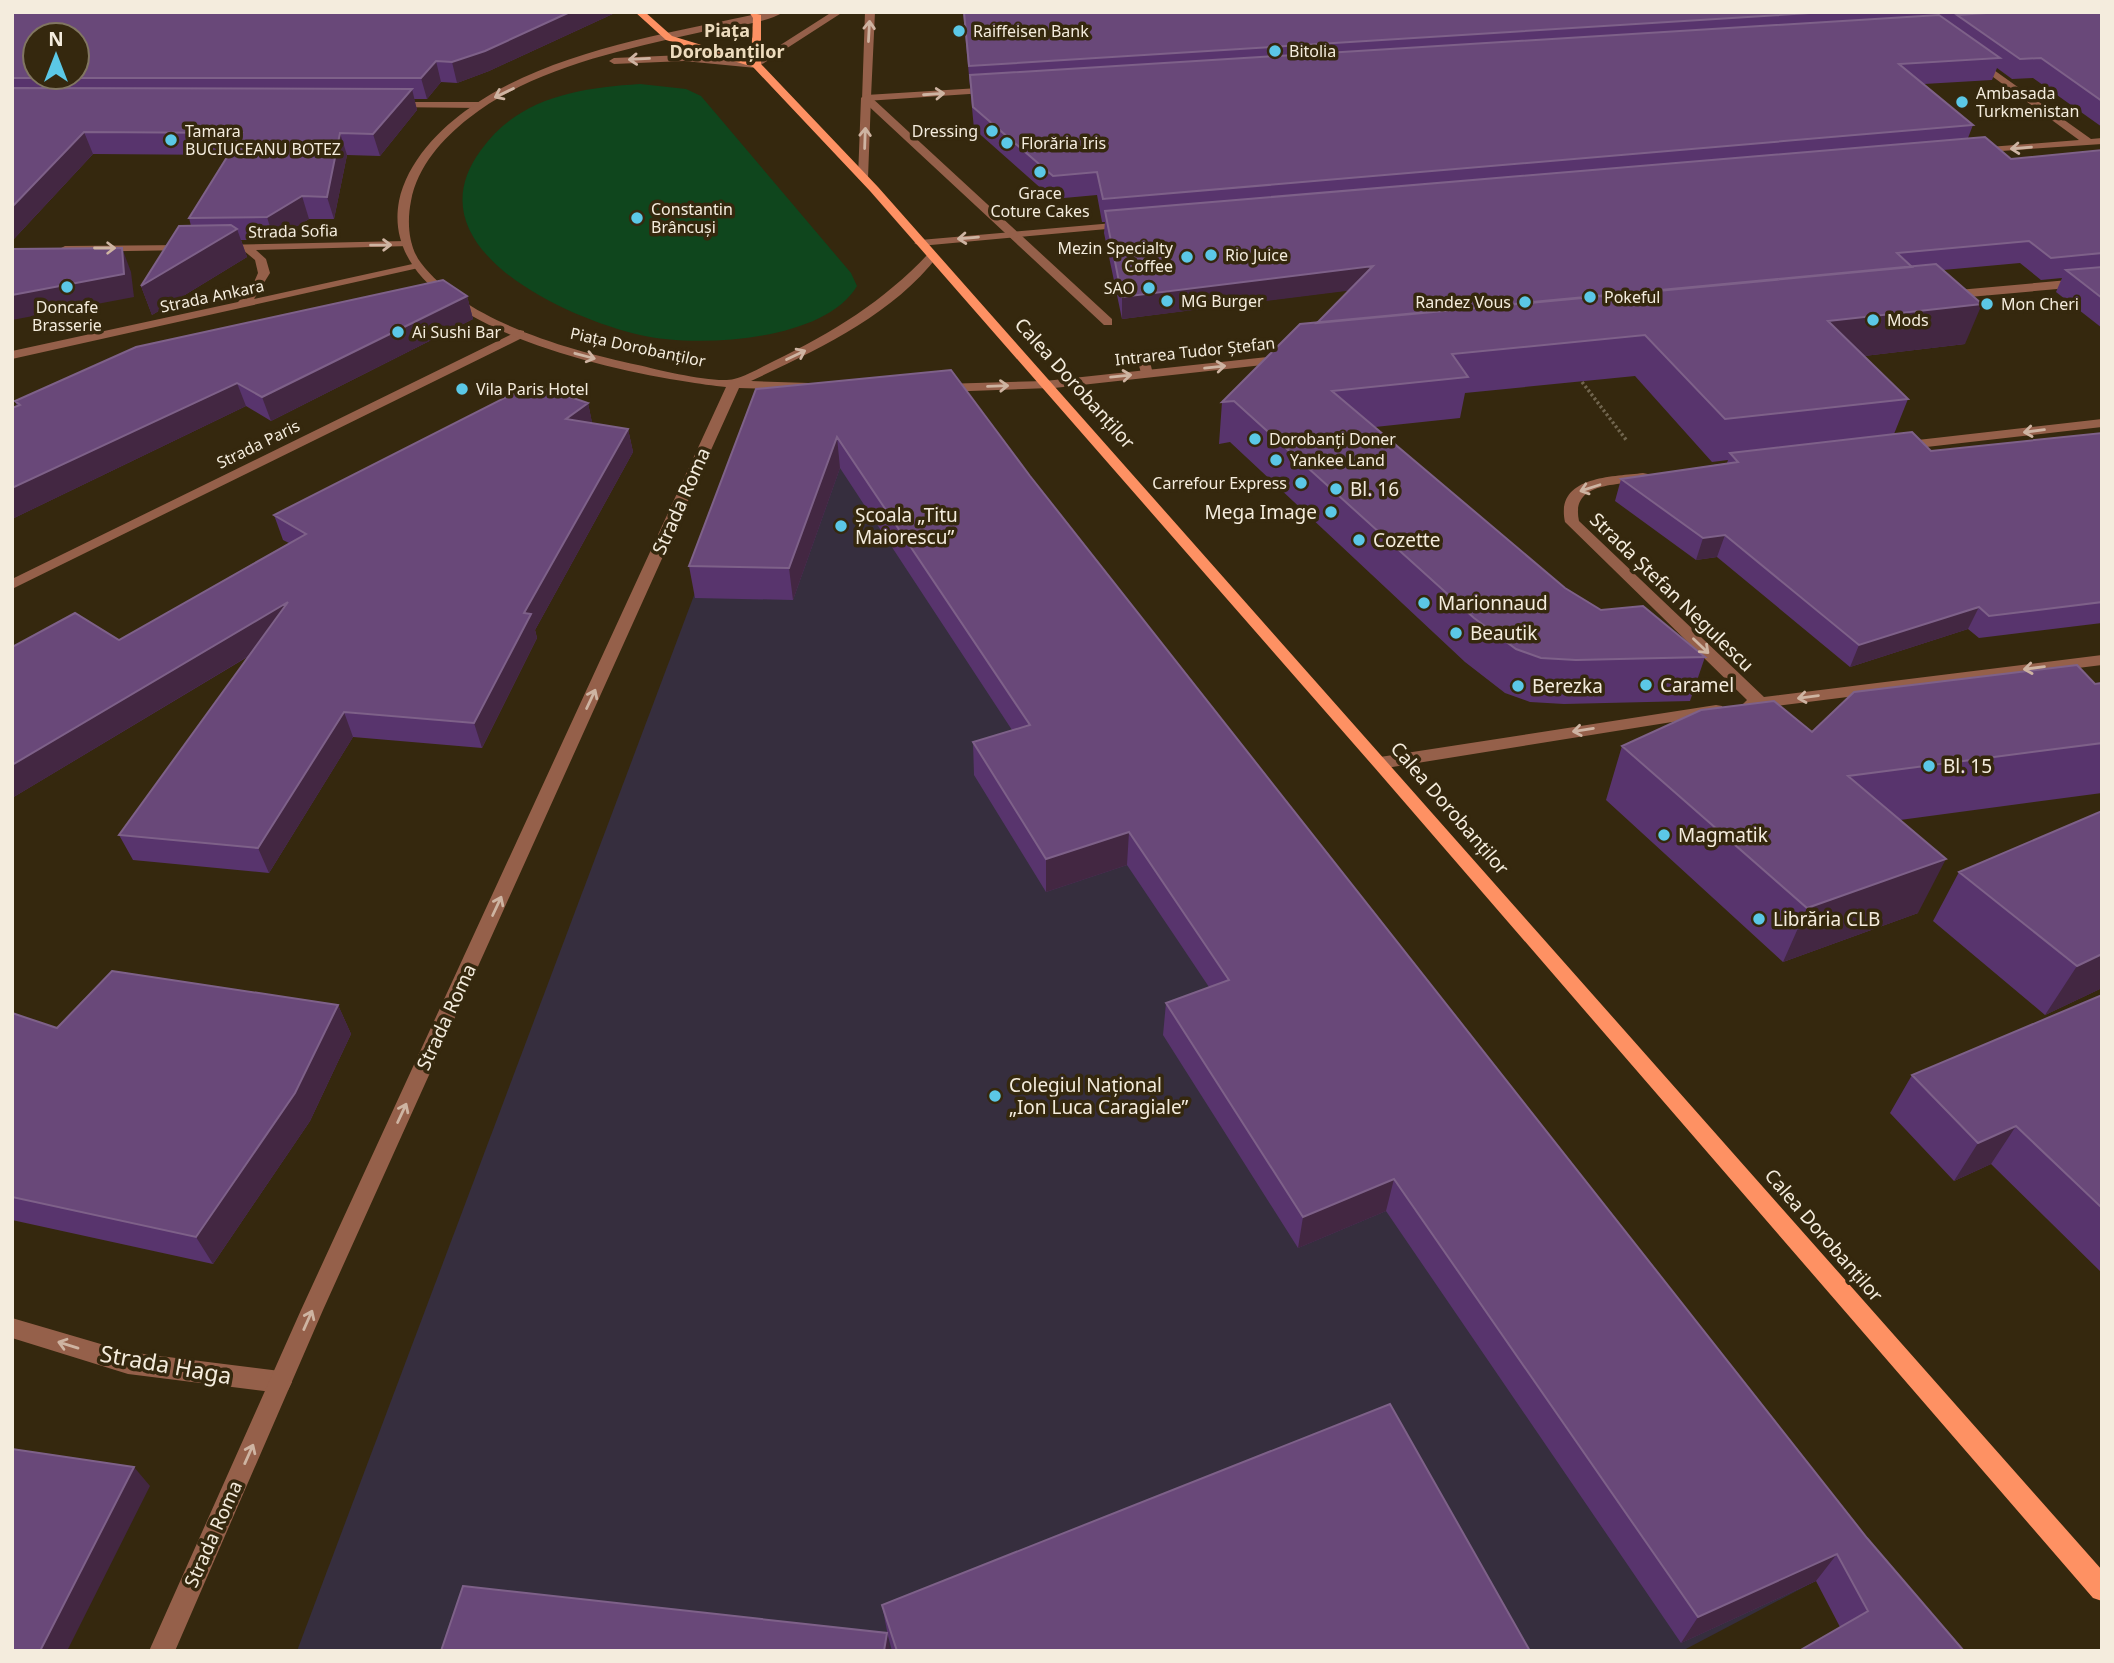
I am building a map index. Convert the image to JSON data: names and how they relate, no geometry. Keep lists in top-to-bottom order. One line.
{"streets":{"main road":["Calea Dorobanților"],"street":["Strada Sofia","Strada Ankara","Piața Dorobanților","Intrarea Tudor Ștefan","Strada Paris","Strada Roma","Strada Ștefan Negulescu","Strada Haga"]},"crossings":[["Strada Sofia","Piața Dorobanților"],["Strada Ankara","Piața Dorobanților"],["Piața Dorobanților","Calea Dorobanților"],["Piața Dorobanților","Strada Paris"],["Piața Dorobanților","Strada Roma"],["Intrarea Tudor Ștefan","Calea Dorobanților"],["Strada Roma","Strada Haga"]],"one_way":["Strada Sofia","Strada Roma","Strada Haga"],"districts":["Piața Dorobanților"],"places":["Raiffeisen Bank","Bitolia","Ambasada Turkmenistan","Dressing","Tamara BUCIUCEANU BOTEZ","Florăria Iris","Grace Coture Cakes","Constantin Brâncuși","Rio Juice","Mezin Specialty Coffee","Doncafe Brasserie","SAO","Pokeful","MG Burger","Randez Vous","Mon Cheri","Mods","Ai Sushi Bar","Vila Paris Hotel","Dorobanți Doner","Yankee Land","Carrefour Express","Bl. 16","Mega Image","Școala „Titu Maiorescu”","Cozette","Marionnaud","Beautik","Caramel","Berezka","Bl. 15","Magmatik","Librăria CLB","Colegiul Național „Ion Luca Caragiale”"],"north":"top"}
